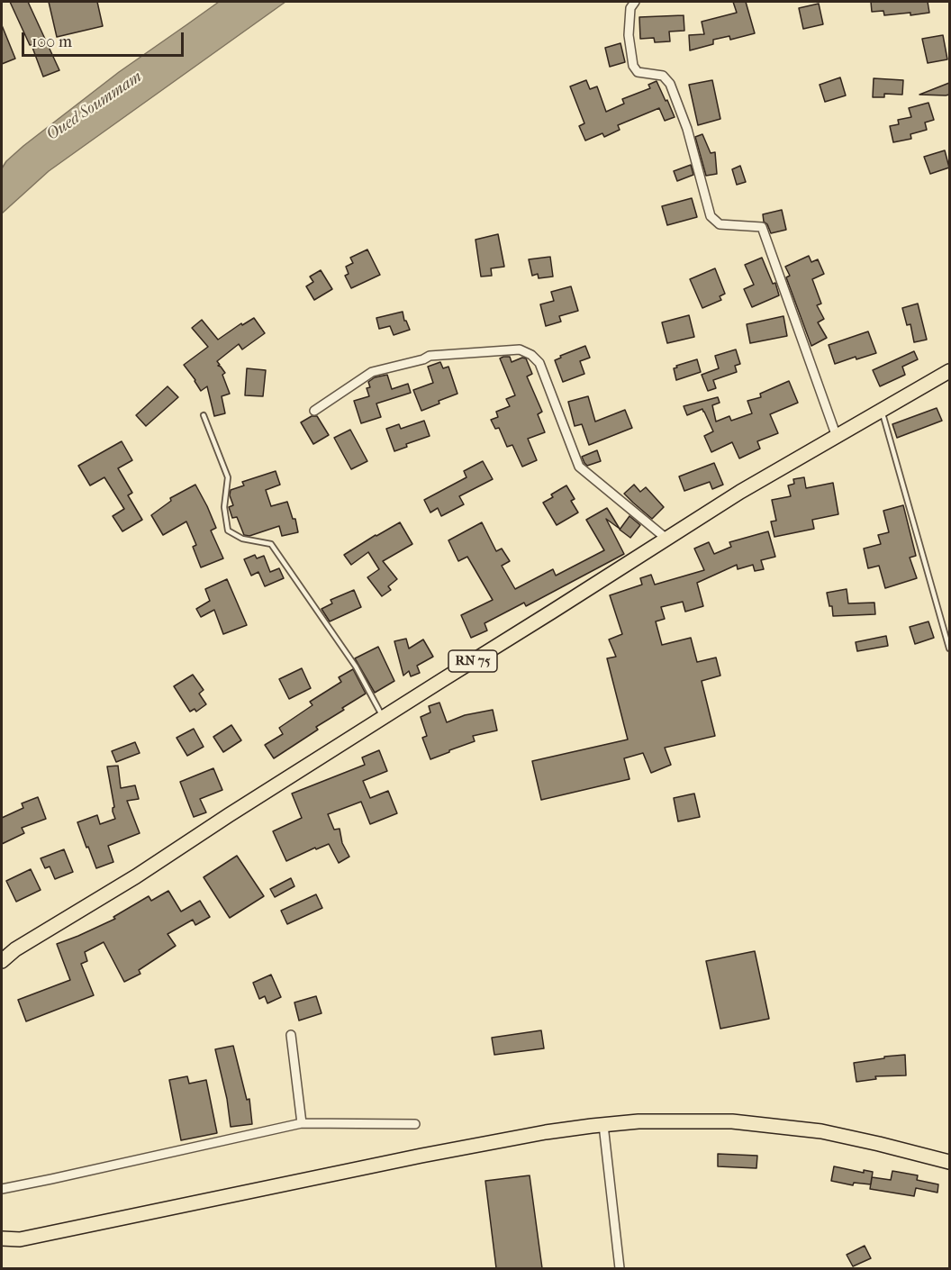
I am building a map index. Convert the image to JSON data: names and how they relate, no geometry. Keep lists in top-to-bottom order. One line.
{"streets":{"main road":["RN 75"]},"water":["Oued Soummam"],"scale_bar":"100 m"}
